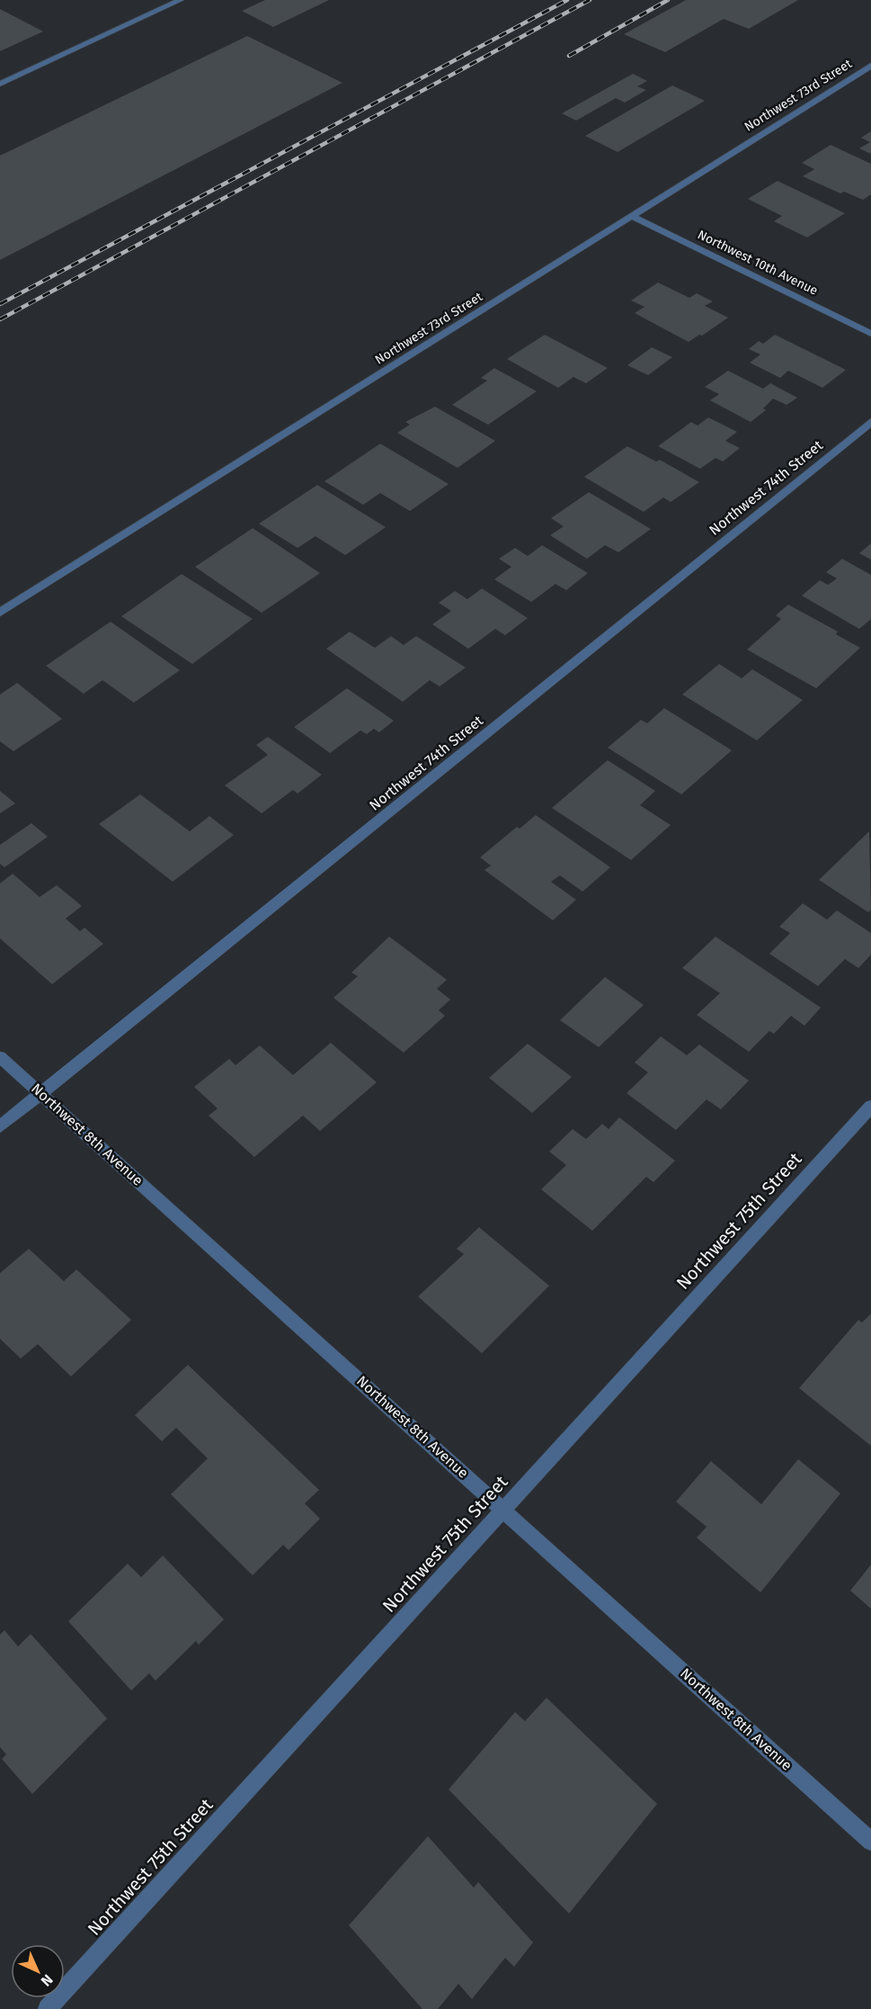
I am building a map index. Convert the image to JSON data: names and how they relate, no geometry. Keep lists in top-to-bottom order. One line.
{"streets":{"street":["Northwest 73rd Street","Northwest 10th Avenue","Northwest 74th Street","Northwest 8th Avenue","Northwest 75th Street"]},"crossings":[["Northwest 73rd Street","Northwest 10th Avenue"],["Northwest 74th Street","Northwest 8th Avenue"],["Northwest 8th Avenue","Northwest 75th Street"]],"north":"bottom right"}
